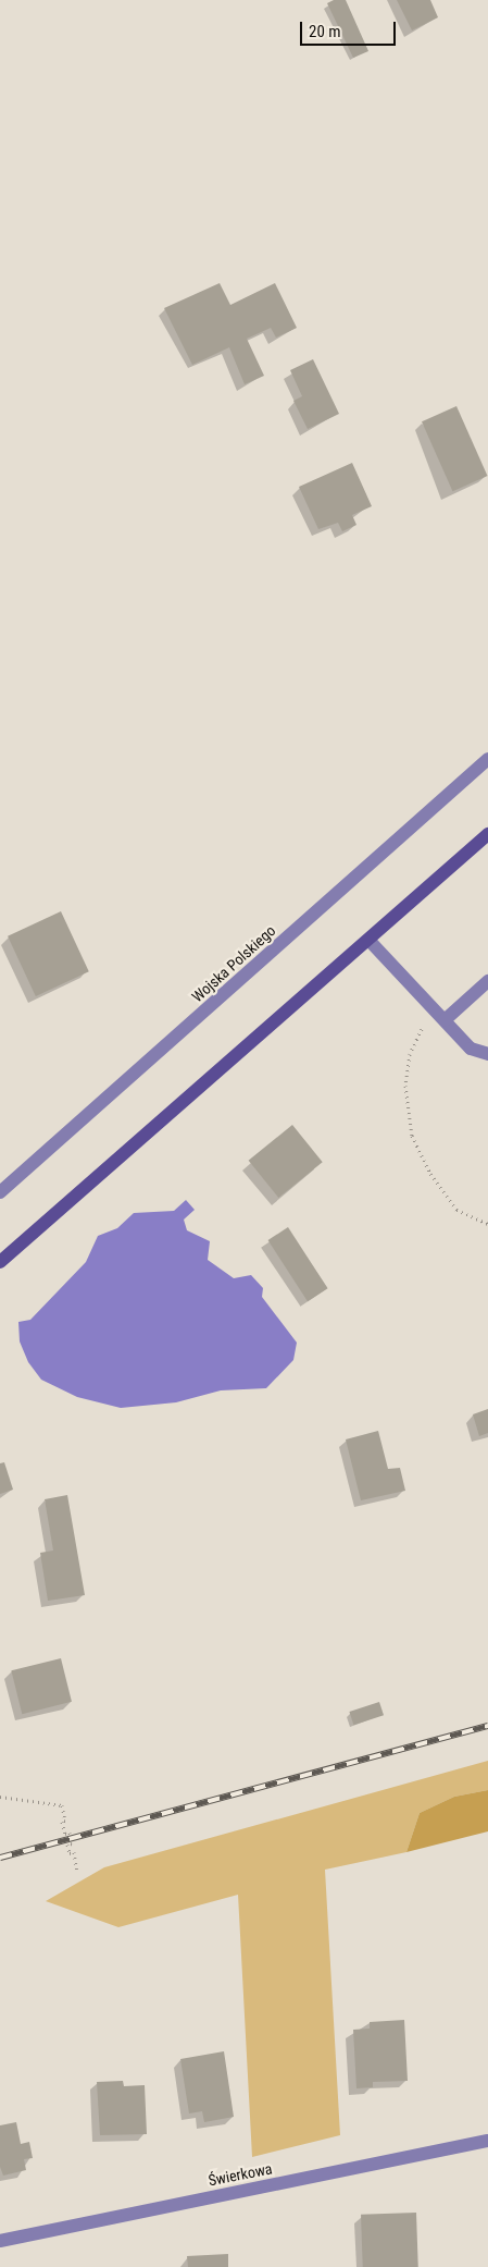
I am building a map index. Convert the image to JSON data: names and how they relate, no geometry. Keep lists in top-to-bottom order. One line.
{"streets":{"street":["Wojska Polskiego","Świerkowa"]},"scale_bar":"20 m"}
